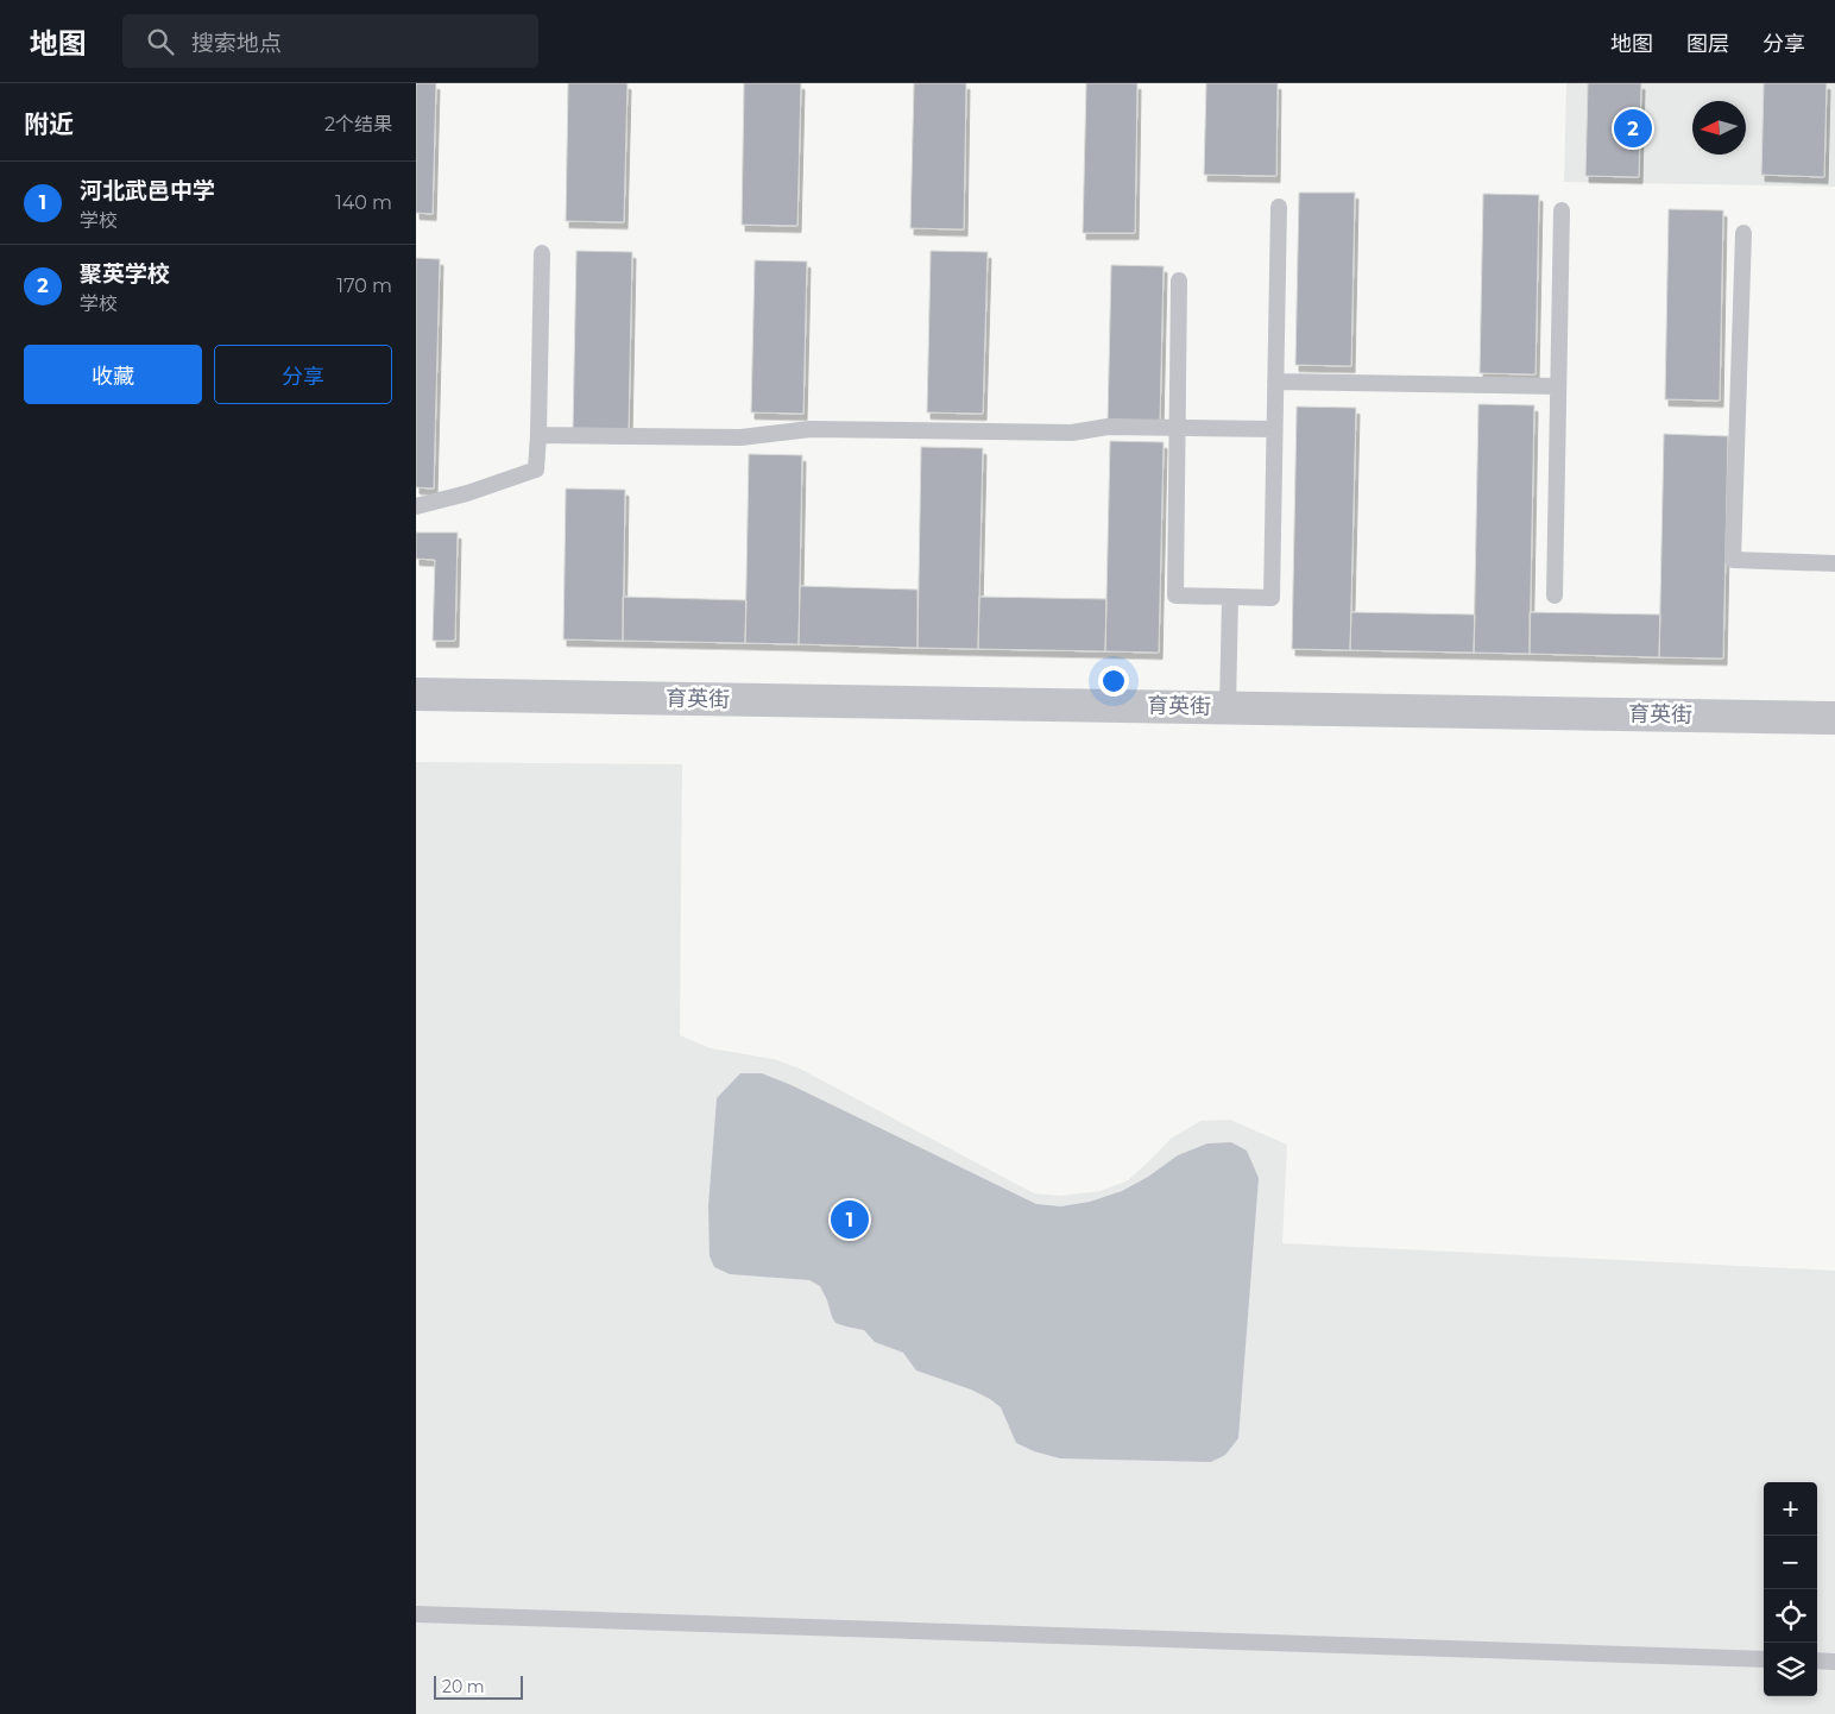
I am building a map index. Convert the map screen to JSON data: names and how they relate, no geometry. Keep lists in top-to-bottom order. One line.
{"streets":{"street":["育英街"]},"scale_bar":"20 m","north":"left","page":{"header":"地图","search":"搜索地点","nav":["地图","图层","分享"],"heading":["附近","2个结果"],"pins":["2","1"],"list":[{"mark":"1","name":"河北武邑中学","note":"学校","value":"140 m"},{"mark":"2","name":"聚英学校","note":"学校","value":"170 m"}],"buttons":["收藏","分享"],"map_buttons":["+","−"],"scale":"20 m"}}
